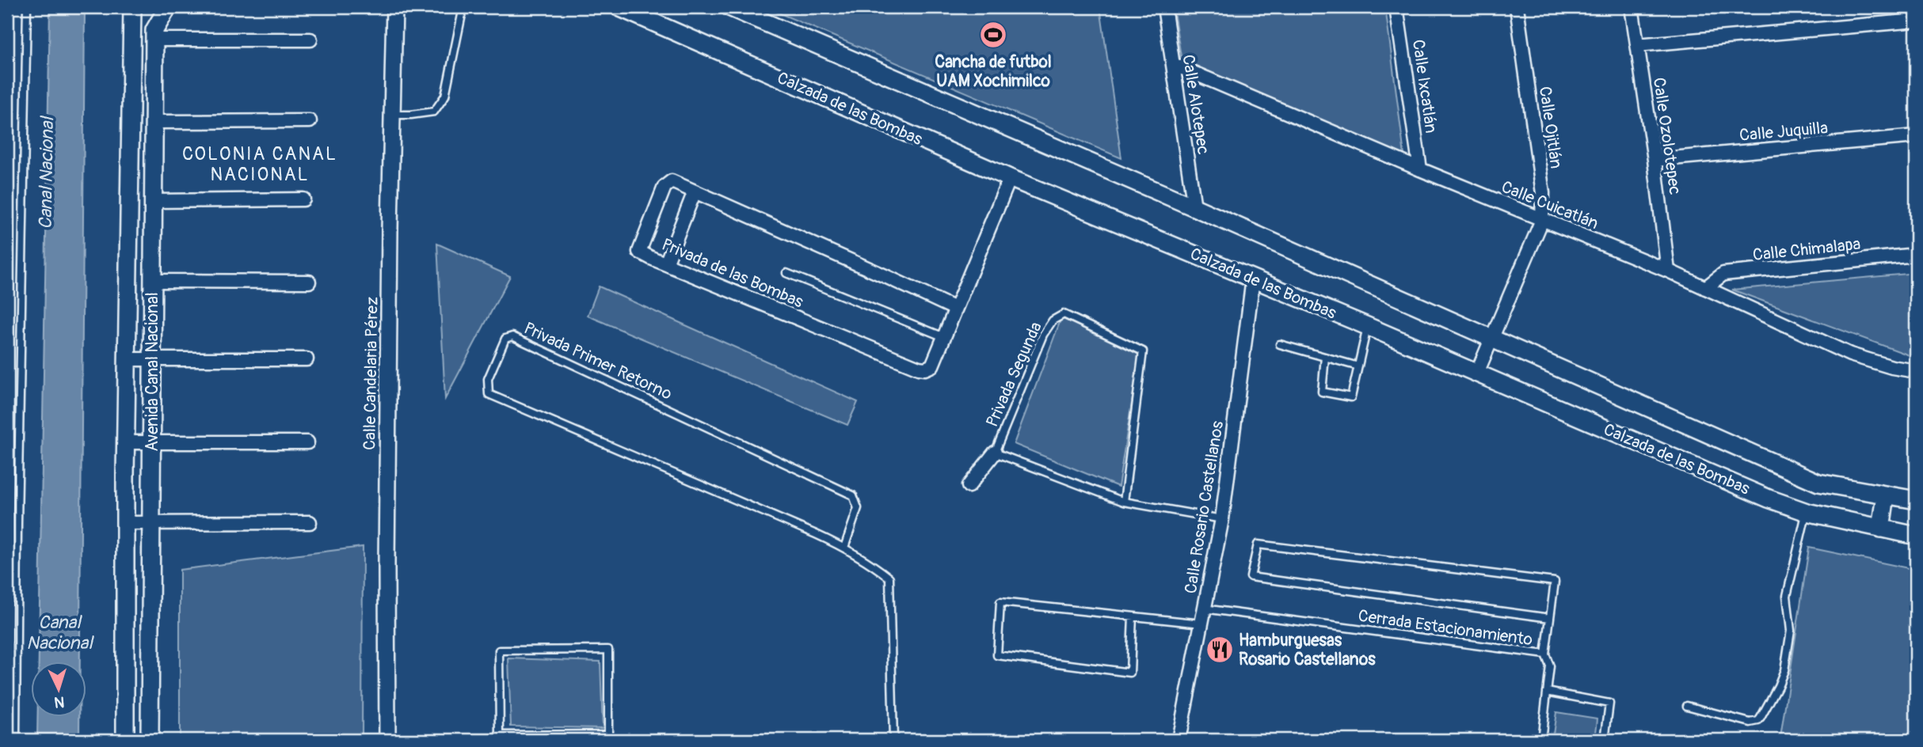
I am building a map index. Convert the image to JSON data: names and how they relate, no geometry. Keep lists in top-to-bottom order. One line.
{"streets":{"main road":["Calzada de las Bombas","Avenida Canal Nacional"],"street":["Calle Ixcatlán","Calle Alotepec","Calle Ojitlán","Calle Juquilla","Calle Ozolotepec","Calle Cuicatlán","Calle Chimalapa","Privada de las Bombas","Calle Candelaria Pérez","Calle Rosario Castellanos"],"lane":["Privada Primer Retorno","Privada Segunda","Cerrada Estacionamiento"]},"crossings":[["Calle Ixcatlán","Calle Cuicatlán"],["Calle Alotepec","Calzada de las Bombas"],["Calle Alotepec","Calle Cuicatlán"],["Calzada de las Bombas","Calle Ojitlán"],["Calzada de las Bombas","Privada de las Bombas"],["Calzada de las Bombas","Calle Rosario Castellanos"],["Calle Ojitlán","Calle Cuicatlán"],["Calle Juquilla","Calle Ozolotepec"],["Calle Ozolotepec","Calle Cuicatlán"],["Calle Cuicatlán","Calle Chimalapa"],["Privada Segunda","Calle Rosario Castellanos"],["Calle Rosario Castellanos","Cerrada Estacionamiento"]],"districts":["COLONIA CANAL NACIONAL"],"water":["Canal Nacional"],"places":{"sports":["Cancha de futbol UAM Xochimilco"],"restaurant":["Hamburguesas Rosario Castellanos"]},"north":"bottom"}
